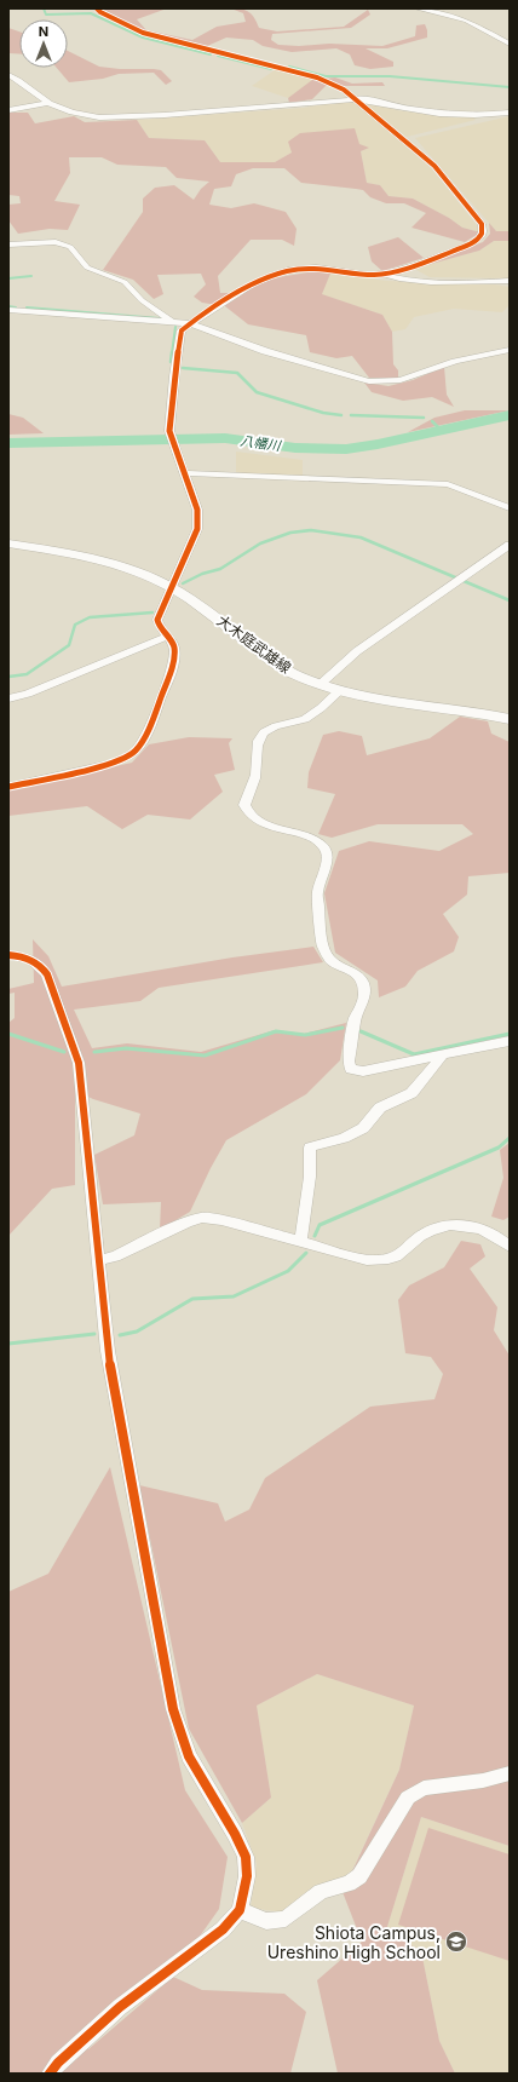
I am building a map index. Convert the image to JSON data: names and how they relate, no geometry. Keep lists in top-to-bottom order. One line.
{"streets":{"main road":["大木庭武雄線"]},"water":["八幡川"],"places":{"school or university":["Shiota Campus, Ureshino High School"]},"north":"top"}
